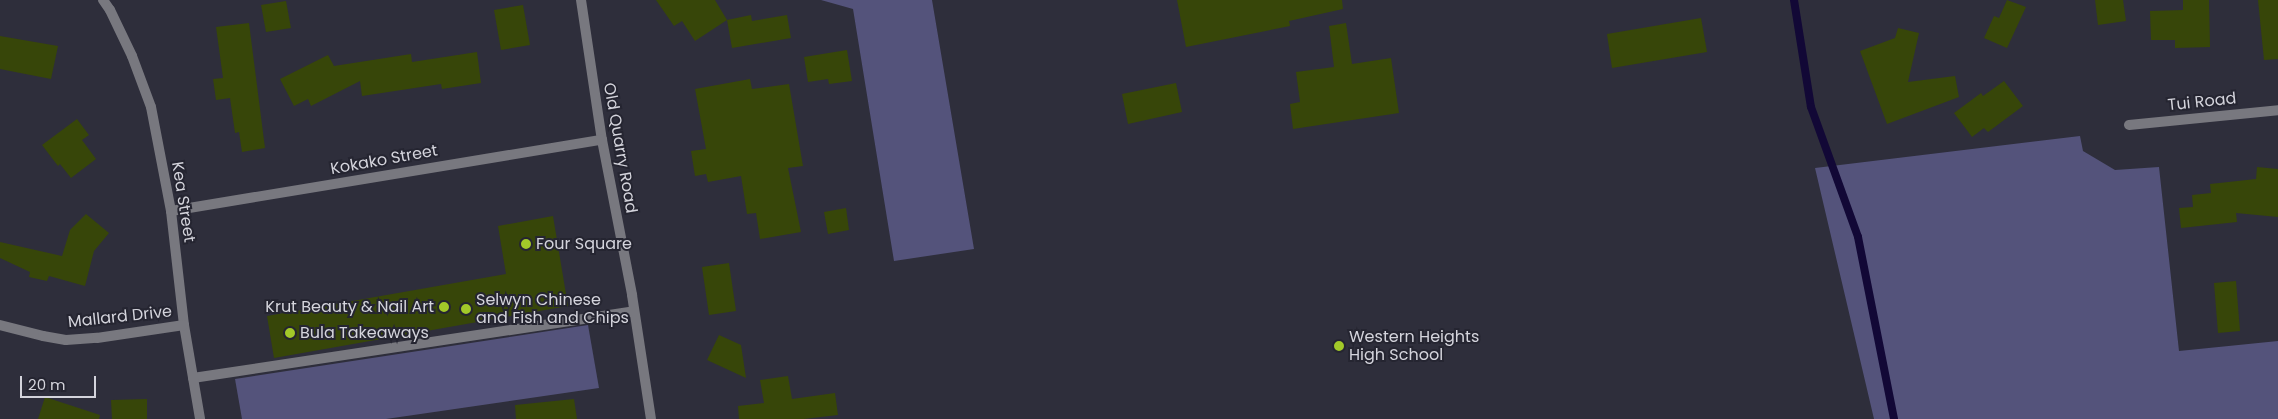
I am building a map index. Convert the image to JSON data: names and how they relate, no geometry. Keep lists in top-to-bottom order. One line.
{"streets":{"street":["Tui Road","Old Quarry Road","Kokako Street","Kea Street","Mallard Drive"]},"crossings":[["Old Quarry Road","Kokako Street"],["Kokako Street","Kea Street"],["Kea Street","Mallard Drive"]],"places":["Four Square","Krut Beauty & Nail Art","Selwyn Chinese and Fish and Chips","Bula Takeaways","Western Heights High School"],"scale_bar":"20 m"}
